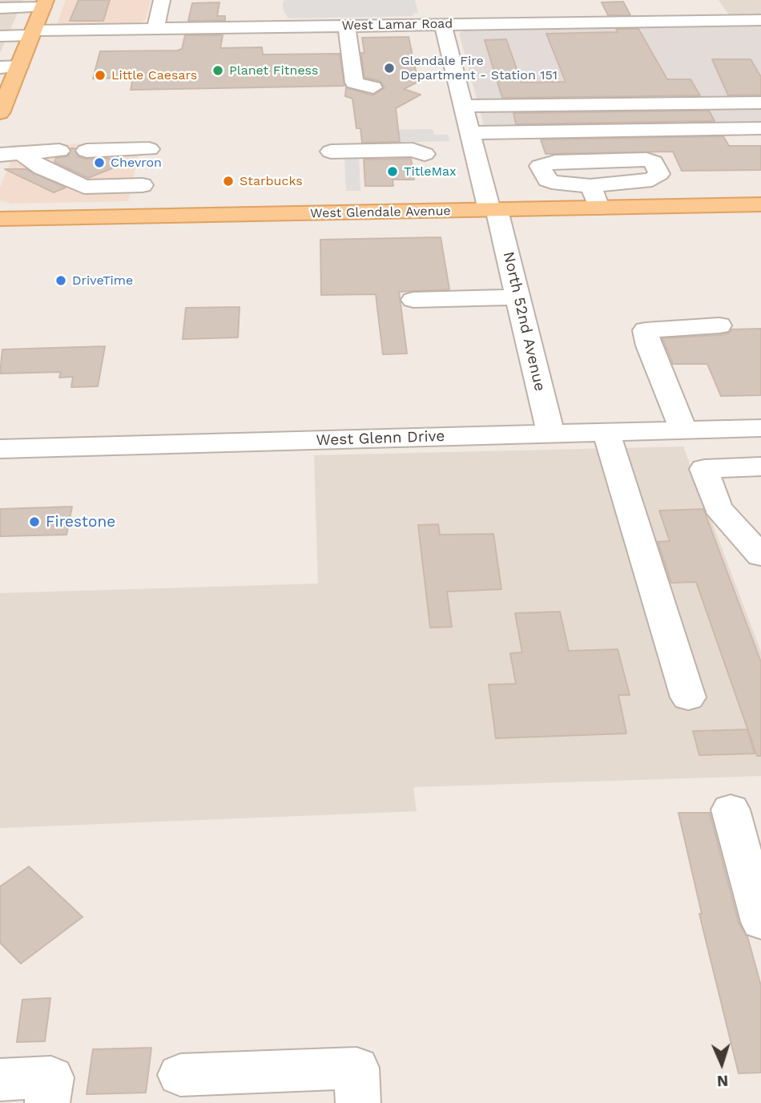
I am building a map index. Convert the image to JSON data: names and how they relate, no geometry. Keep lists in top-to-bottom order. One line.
{"streets":{"main road":["West Glendale Avenue"],"street":["West Lamar Road","North 52nd Avenue","West Glenn Drive"]},"crossings":[["West Lamar Road","North 52nd Avenue"],["West Glendale Avenue","North 52nd Avenue"],["North 52nd Avenue","West Glenn Drive"]],"places":["Glendale Fire Department - Station 151","Planet Fitness","Little Caesars","Chevron","TitleMax","Starbucks","DriveTime","Firestone"],"north":"bottom"}
